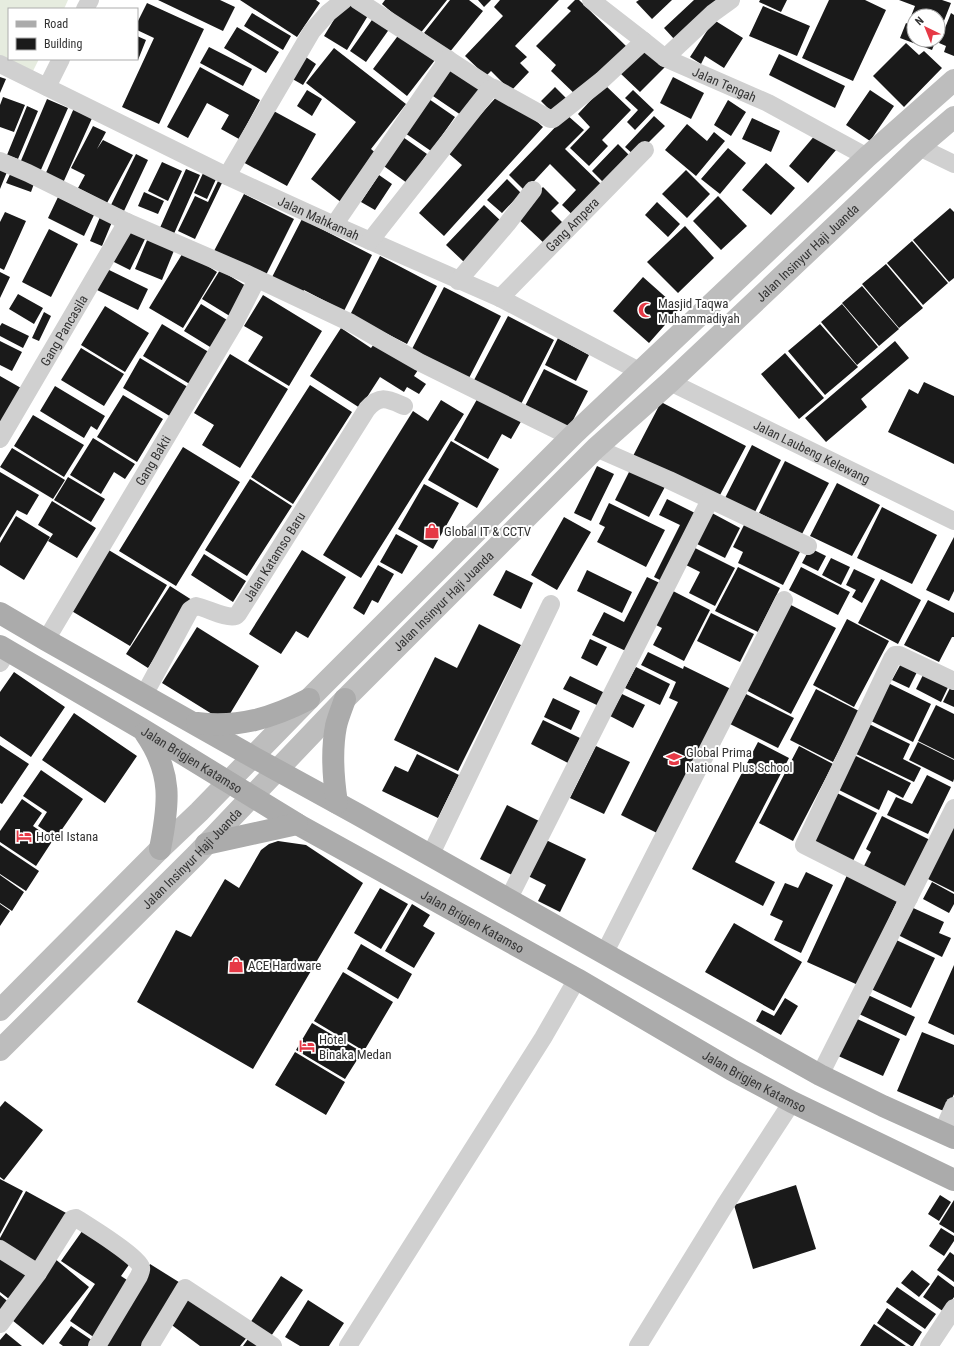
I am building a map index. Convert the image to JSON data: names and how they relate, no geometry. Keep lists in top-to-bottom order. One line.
{"streets":{"main road":["Jalan Insinyur Haji Juanda","Jalan Brigjen Katamso"],"street":["Jalan Tengah","Jalan Mahkamah","Gang Ampera","Gang Pancasila","Jalan Laubeng Kelewang","Gang Bakti","Jalan Katamso Baru"]},"crossings":[["Jalan Tengah","Jalan Insinyur Haji Juanda"],["Jalan Mahkamah","Gang Ampera"],["Jalan Mahkamah","Jalan Insinyur Haji Juanda"],["Jalan Insinyur Haji Juanda","Jalan Laubeng Kelewang"],["Jalan Insinyur Haji Juanda","Jalan Brigjen Katamso"]],"places":{"mosque":["Masjid Taqwa Muhammadiyah"],"shop":["Global IT & CCTV","ACE Hardware"],"school or university":["Global Prima National Plus School"],"hotel":["Hotel Istana","Hotel Binaka Medan"]},"legend":["Road","Building"],"north":"top left"}
